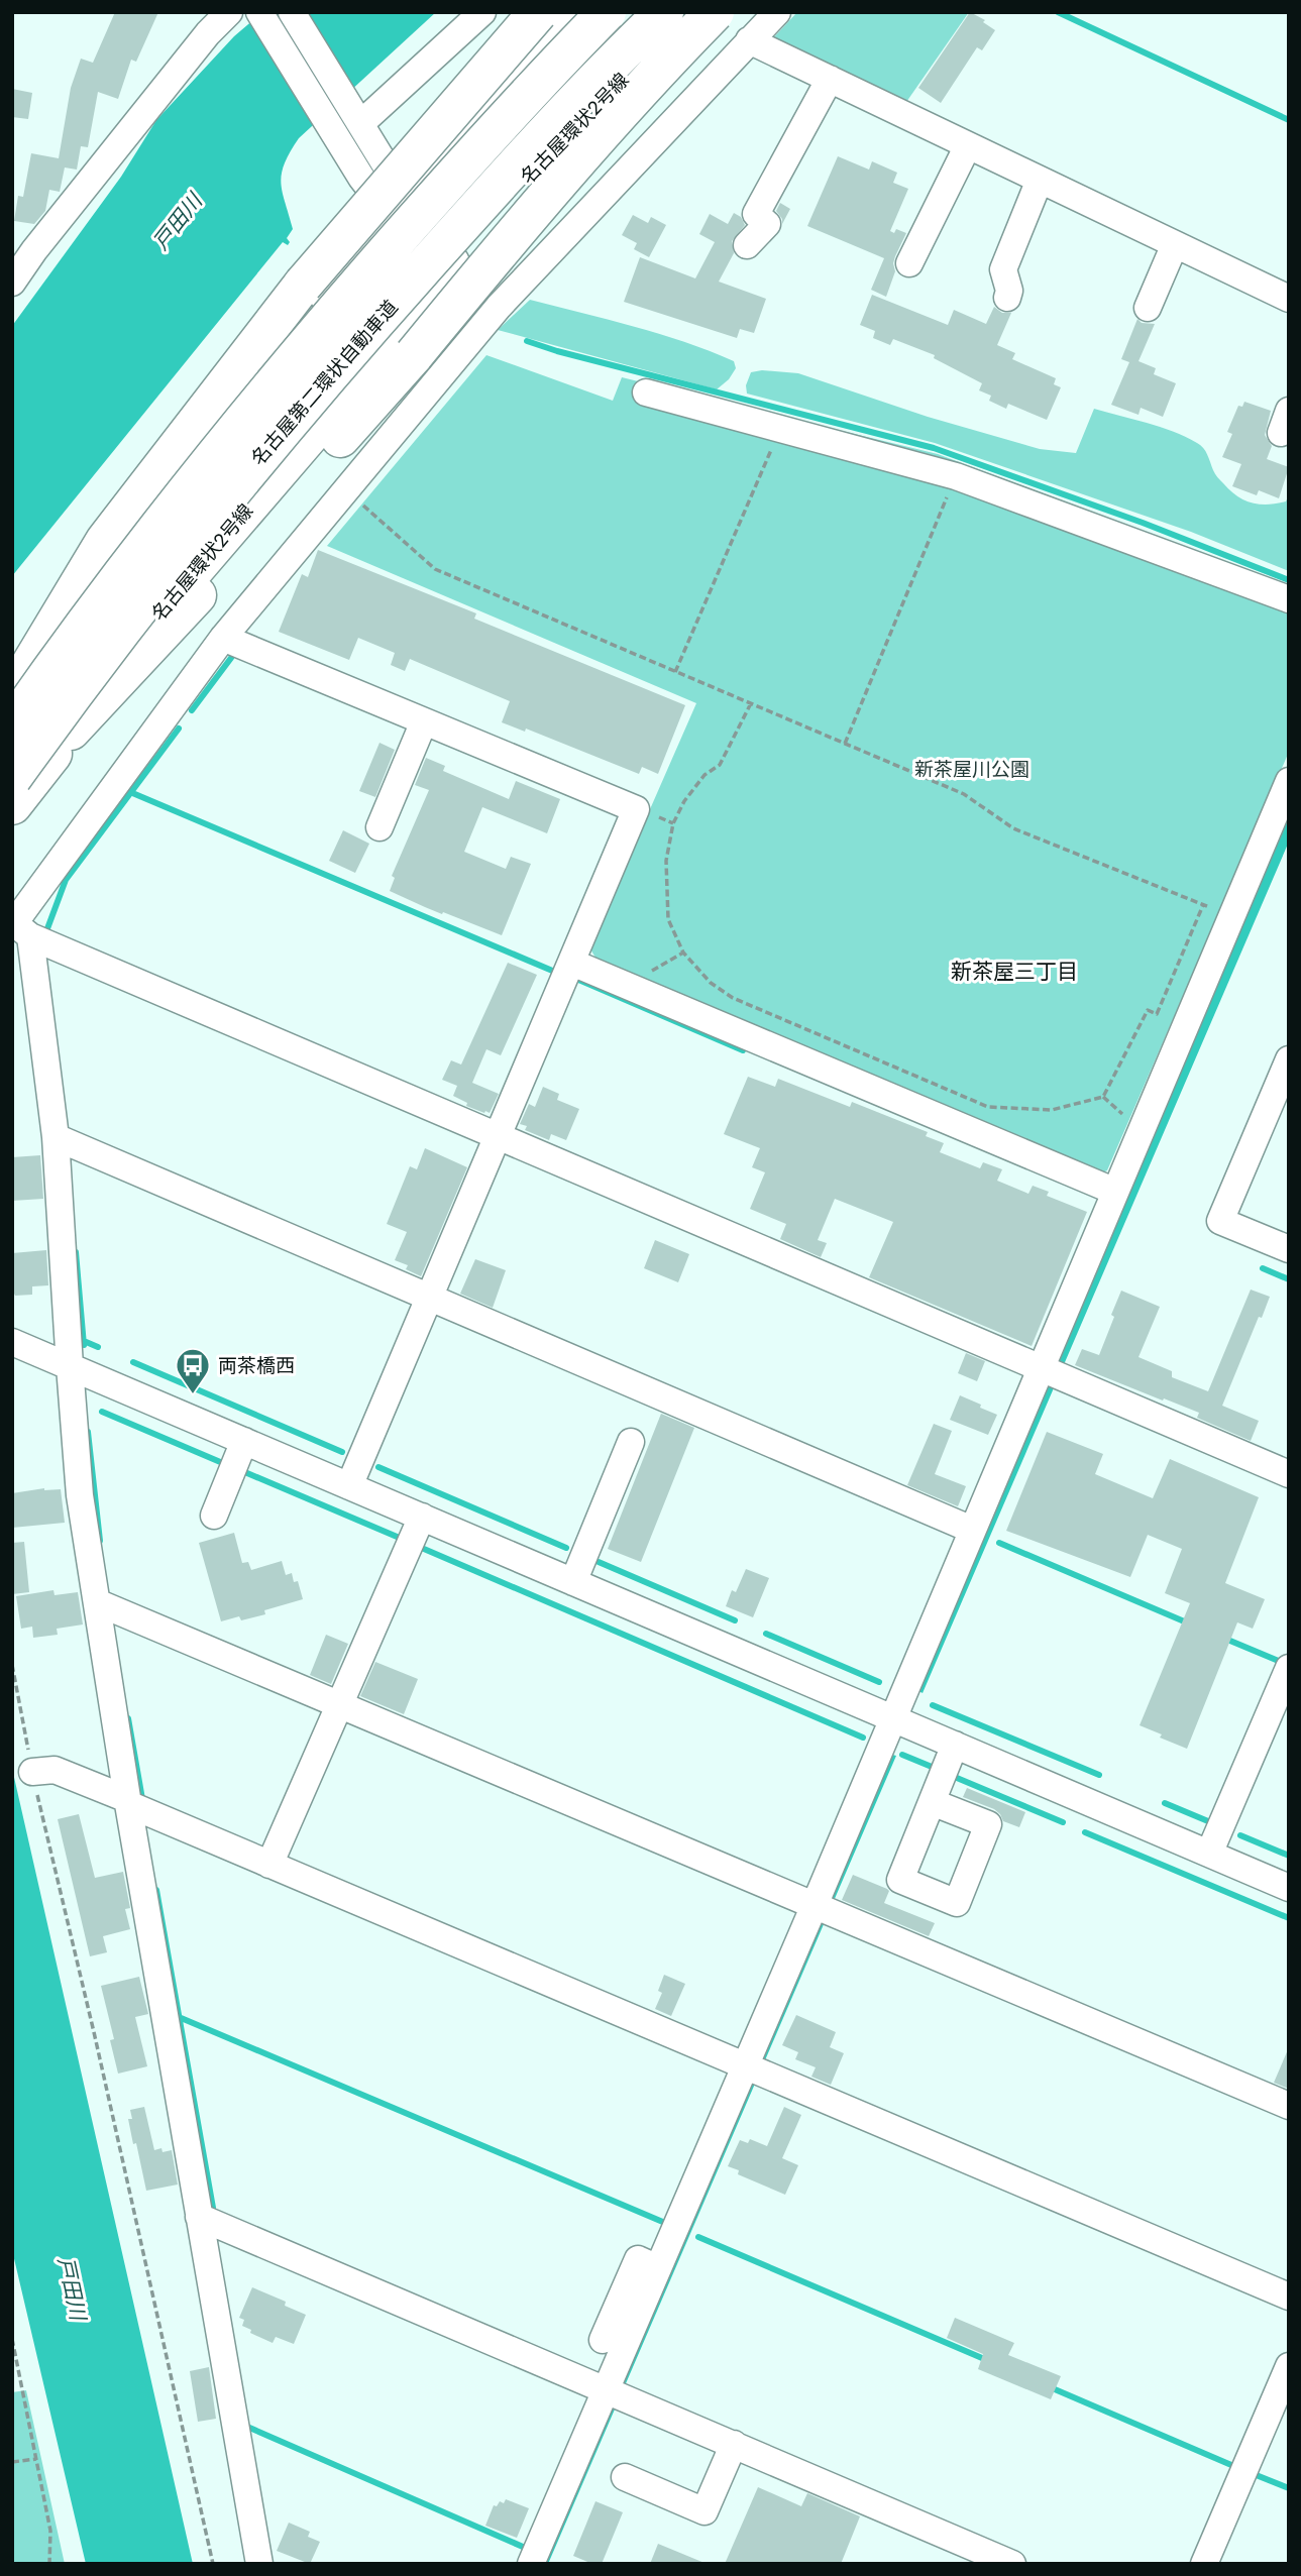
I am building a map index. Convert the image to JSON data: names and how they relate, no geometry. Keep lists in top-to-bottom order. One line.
{"streets":{"highway":["名古屋環状2号線","名古屋第二環状自動車道"]},"districts":["新茶屋三丁目"],"water":["戸田川"],"parks":["新茶屋川公園"],"places":{"bus stop":["両茶橋西"]}}
